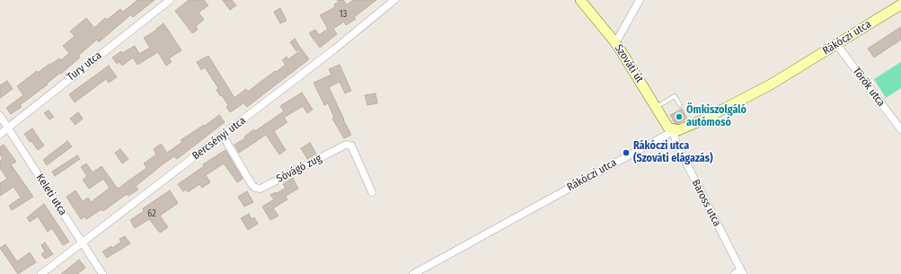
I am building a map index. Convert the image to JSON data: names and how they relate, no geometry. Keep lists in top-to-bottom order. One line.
{"streets":{"main road":["Rákóczi utca","Szováti út"],"street":["Tury utca","Török utca","Bercsényi utca","Sóvágó zug","Keleti utca","Baross utca"]},"crossings":[["Rákóczi utca","Szováti út"],["Rákóczi utca","Török utca"],["Rákóczi utca","Baross utca"],["Szováti út","Baross utca"],["Tury utca","Keleti utca"],["Bercsényi utca","Sóvágó zug"],["Bercsényi utca","Keleti utca"]],"places":["Ömkiszolgáló autómosó","Rákóczi utca (Szováti elágazás)"],"house_numbers":["13","62"]}
